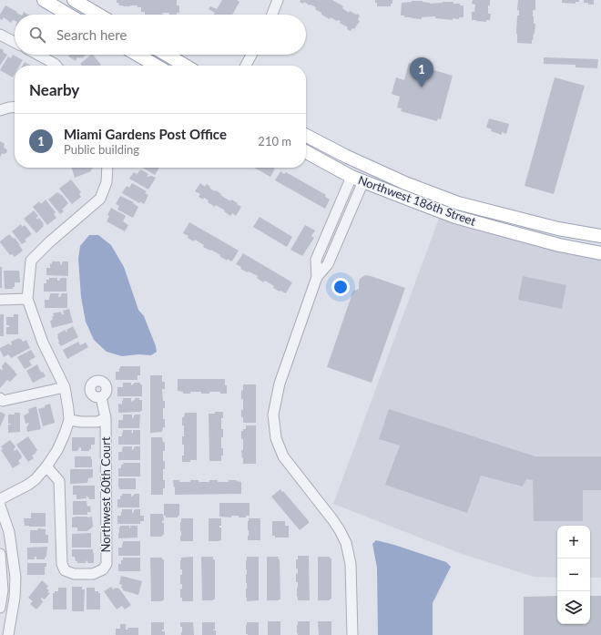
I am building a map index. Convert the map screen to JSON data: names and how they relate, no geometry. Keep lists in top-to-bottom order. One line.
{"streets":{"main road":["Northwest 186th Street"],"street":["Northwest 60th Court"]},"page":{"search":"Search here","pins":"1","heading":"Nearby","list":[{"mark":"1","name":"Miami Gardens Post Office","note":"Public building","value":"210 m"}],"map_buttons":["+","−"]}}
